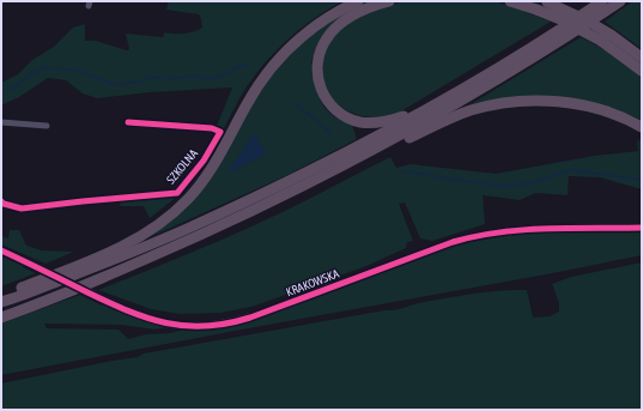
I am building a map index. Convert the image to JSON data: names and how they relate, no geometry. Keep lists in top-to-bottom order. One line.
{"streets":{"street":["SZKOLNA","KRAKOWSKA"]}}
